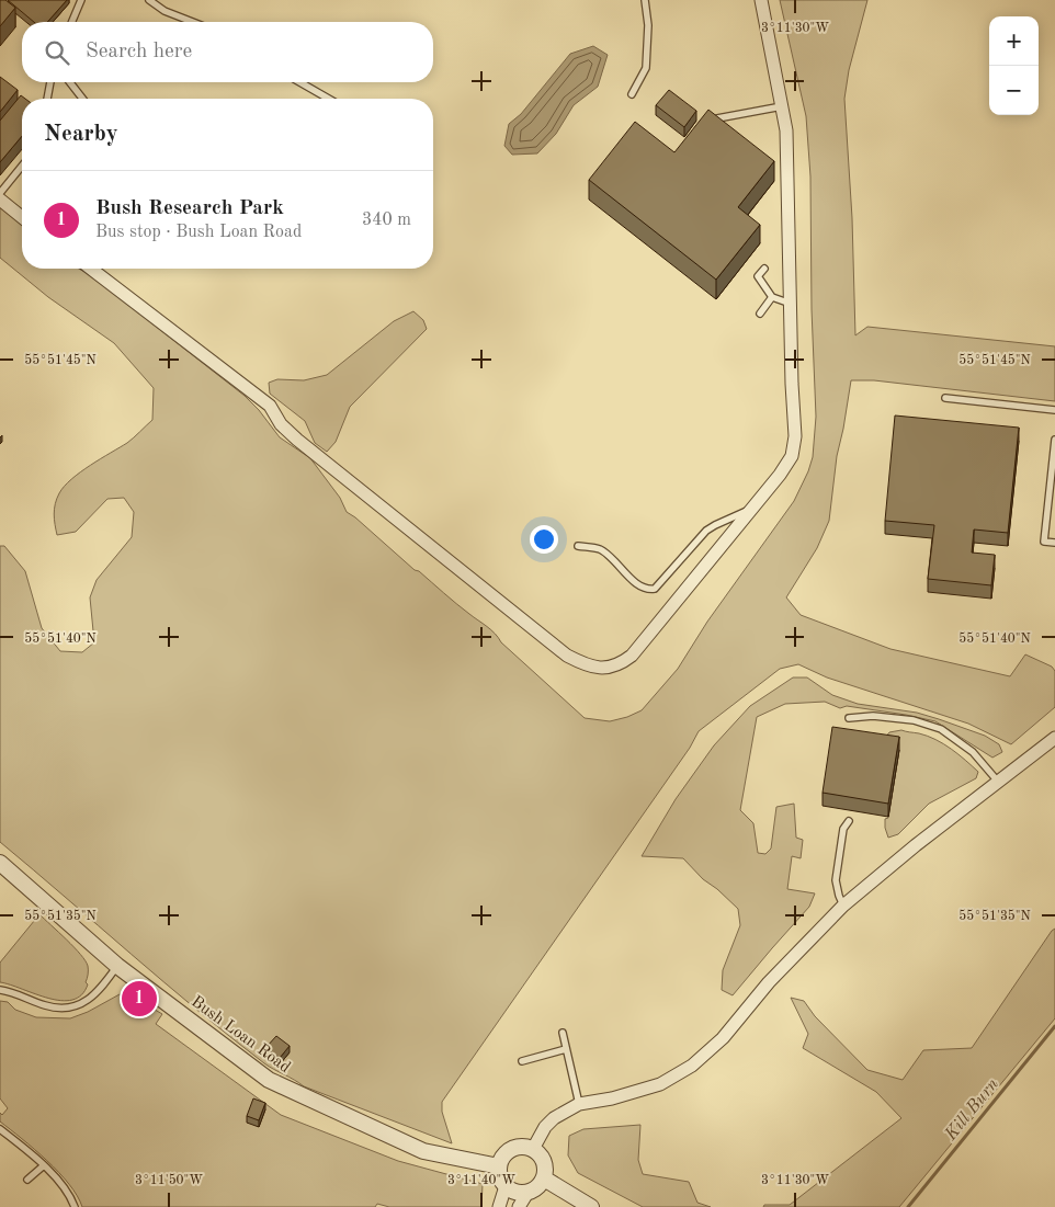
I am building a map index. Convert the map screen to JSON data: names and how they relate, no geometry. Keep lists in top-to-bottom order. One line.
{"streets":{"street":["Bush Loan Road"]},"water":["Kill Burn"],"page":{"map_buttons":["+","−"],"search":"Search here","heading":"Nearby","list":[{"mark":"1","name":"Bush Research Park","note":"Bus stop · Bush Loan Road","value":"340 m"}],"pins":"1"},"coordinates":["3°11'30\"W","55°51'45\"N","55°51'40\"N","55°51'35\"N","3°11'50\"W","3°11'40\"W"]}
